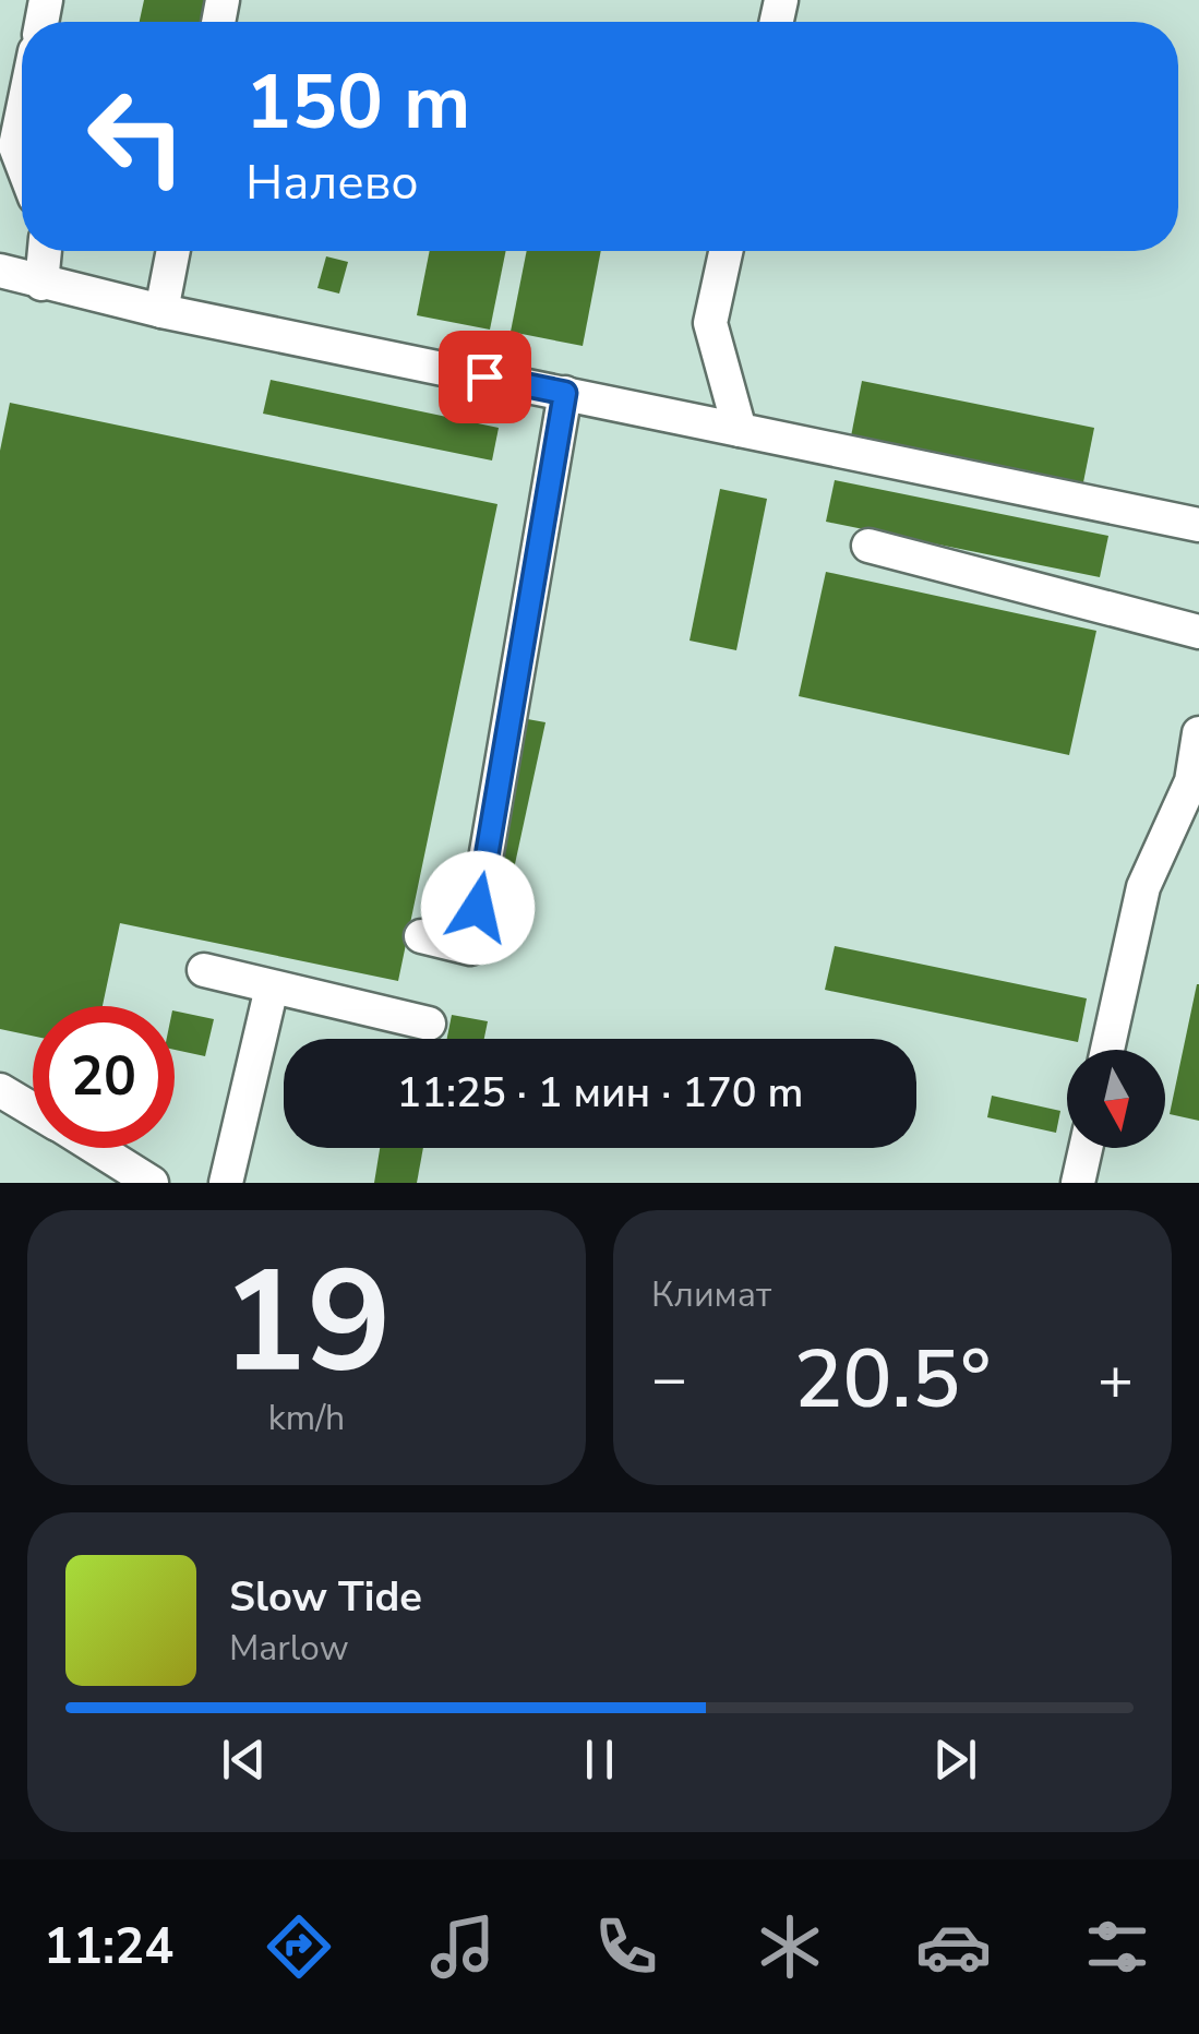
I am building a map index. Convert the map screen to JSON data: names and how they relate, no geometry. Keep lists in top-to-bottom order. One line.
{"north":"bottom","page":{"turn":["150 m","Налево"],"limit":"20","trip":"11:25 · 1 мин · 170 m","tile":[["19","km/h"],"Климат"],"heat":["−","20.5°","+"],"song":["Slow Tide","Marlow"],"tabs":"11:24"}}
